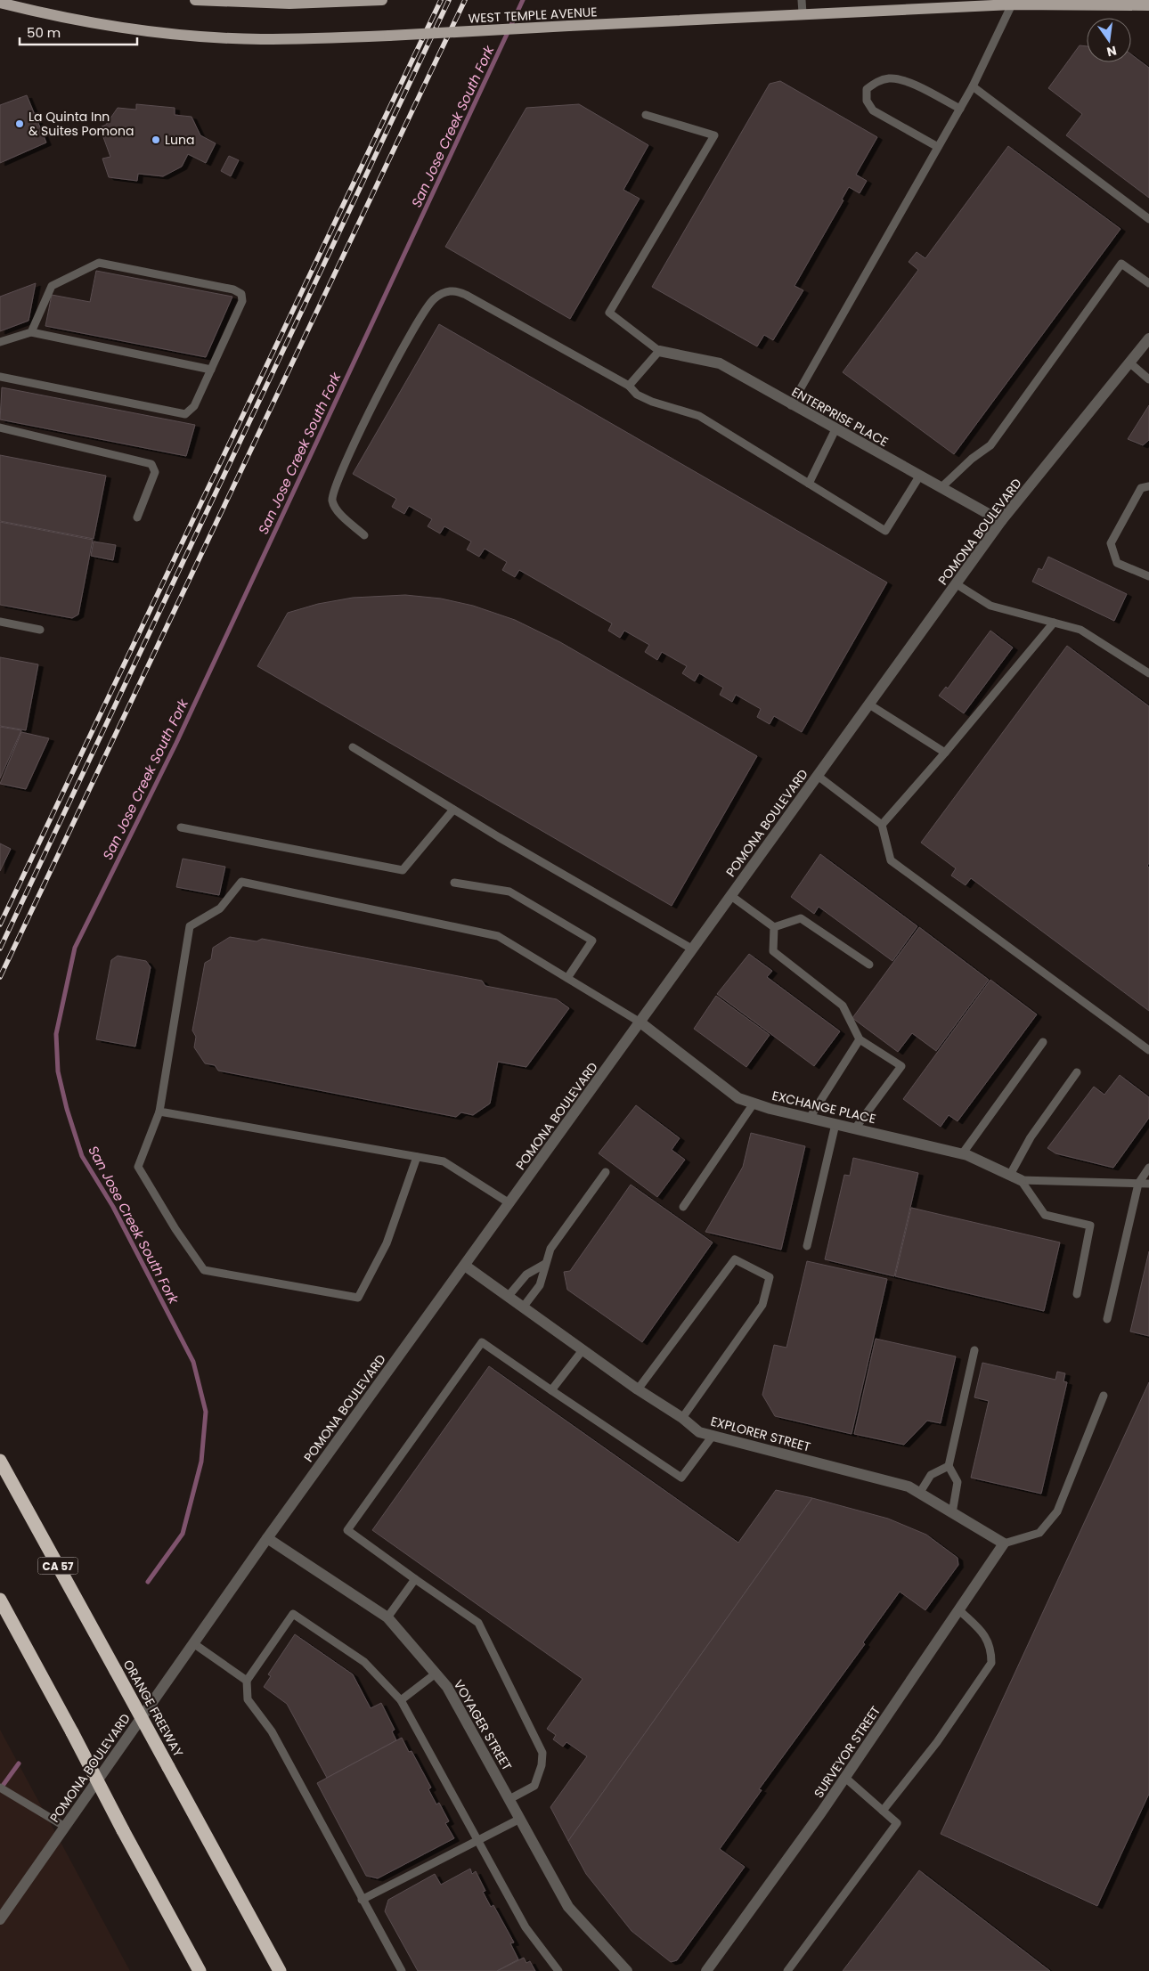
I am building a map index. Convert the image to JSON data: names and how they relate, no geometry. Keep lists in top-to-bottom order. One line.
{"streets":{"highway":["CA 57","ORANGE FREEWAY"],"main road":["WEST TEMPLE AVENUE"],"street":["ENTERPRISE PLACE","POMONA BOULEVARD","EXCHANGE PLACE","EXPLORER STREET","VOYAGER STREET","SURVEYOR STREET"]},"crossings":[["ENTERPRISE PLACE","POMONA BOULEVARD"],["POMONA BOULEVARD","EXCHANGE PLACE"],["POMONA BOULEVARD","EXPLORER STREET"],["POMONA BOULEVARD","VOYAGER STREET"],["EXPLORER STREET","SURVEYOR STREET"]],"water":["San Jose Creek South Fork"],"places":["La Quinta Inn & Suites Pomona","Luna"],"scale_bar":"50 m","north":"bottom"}
